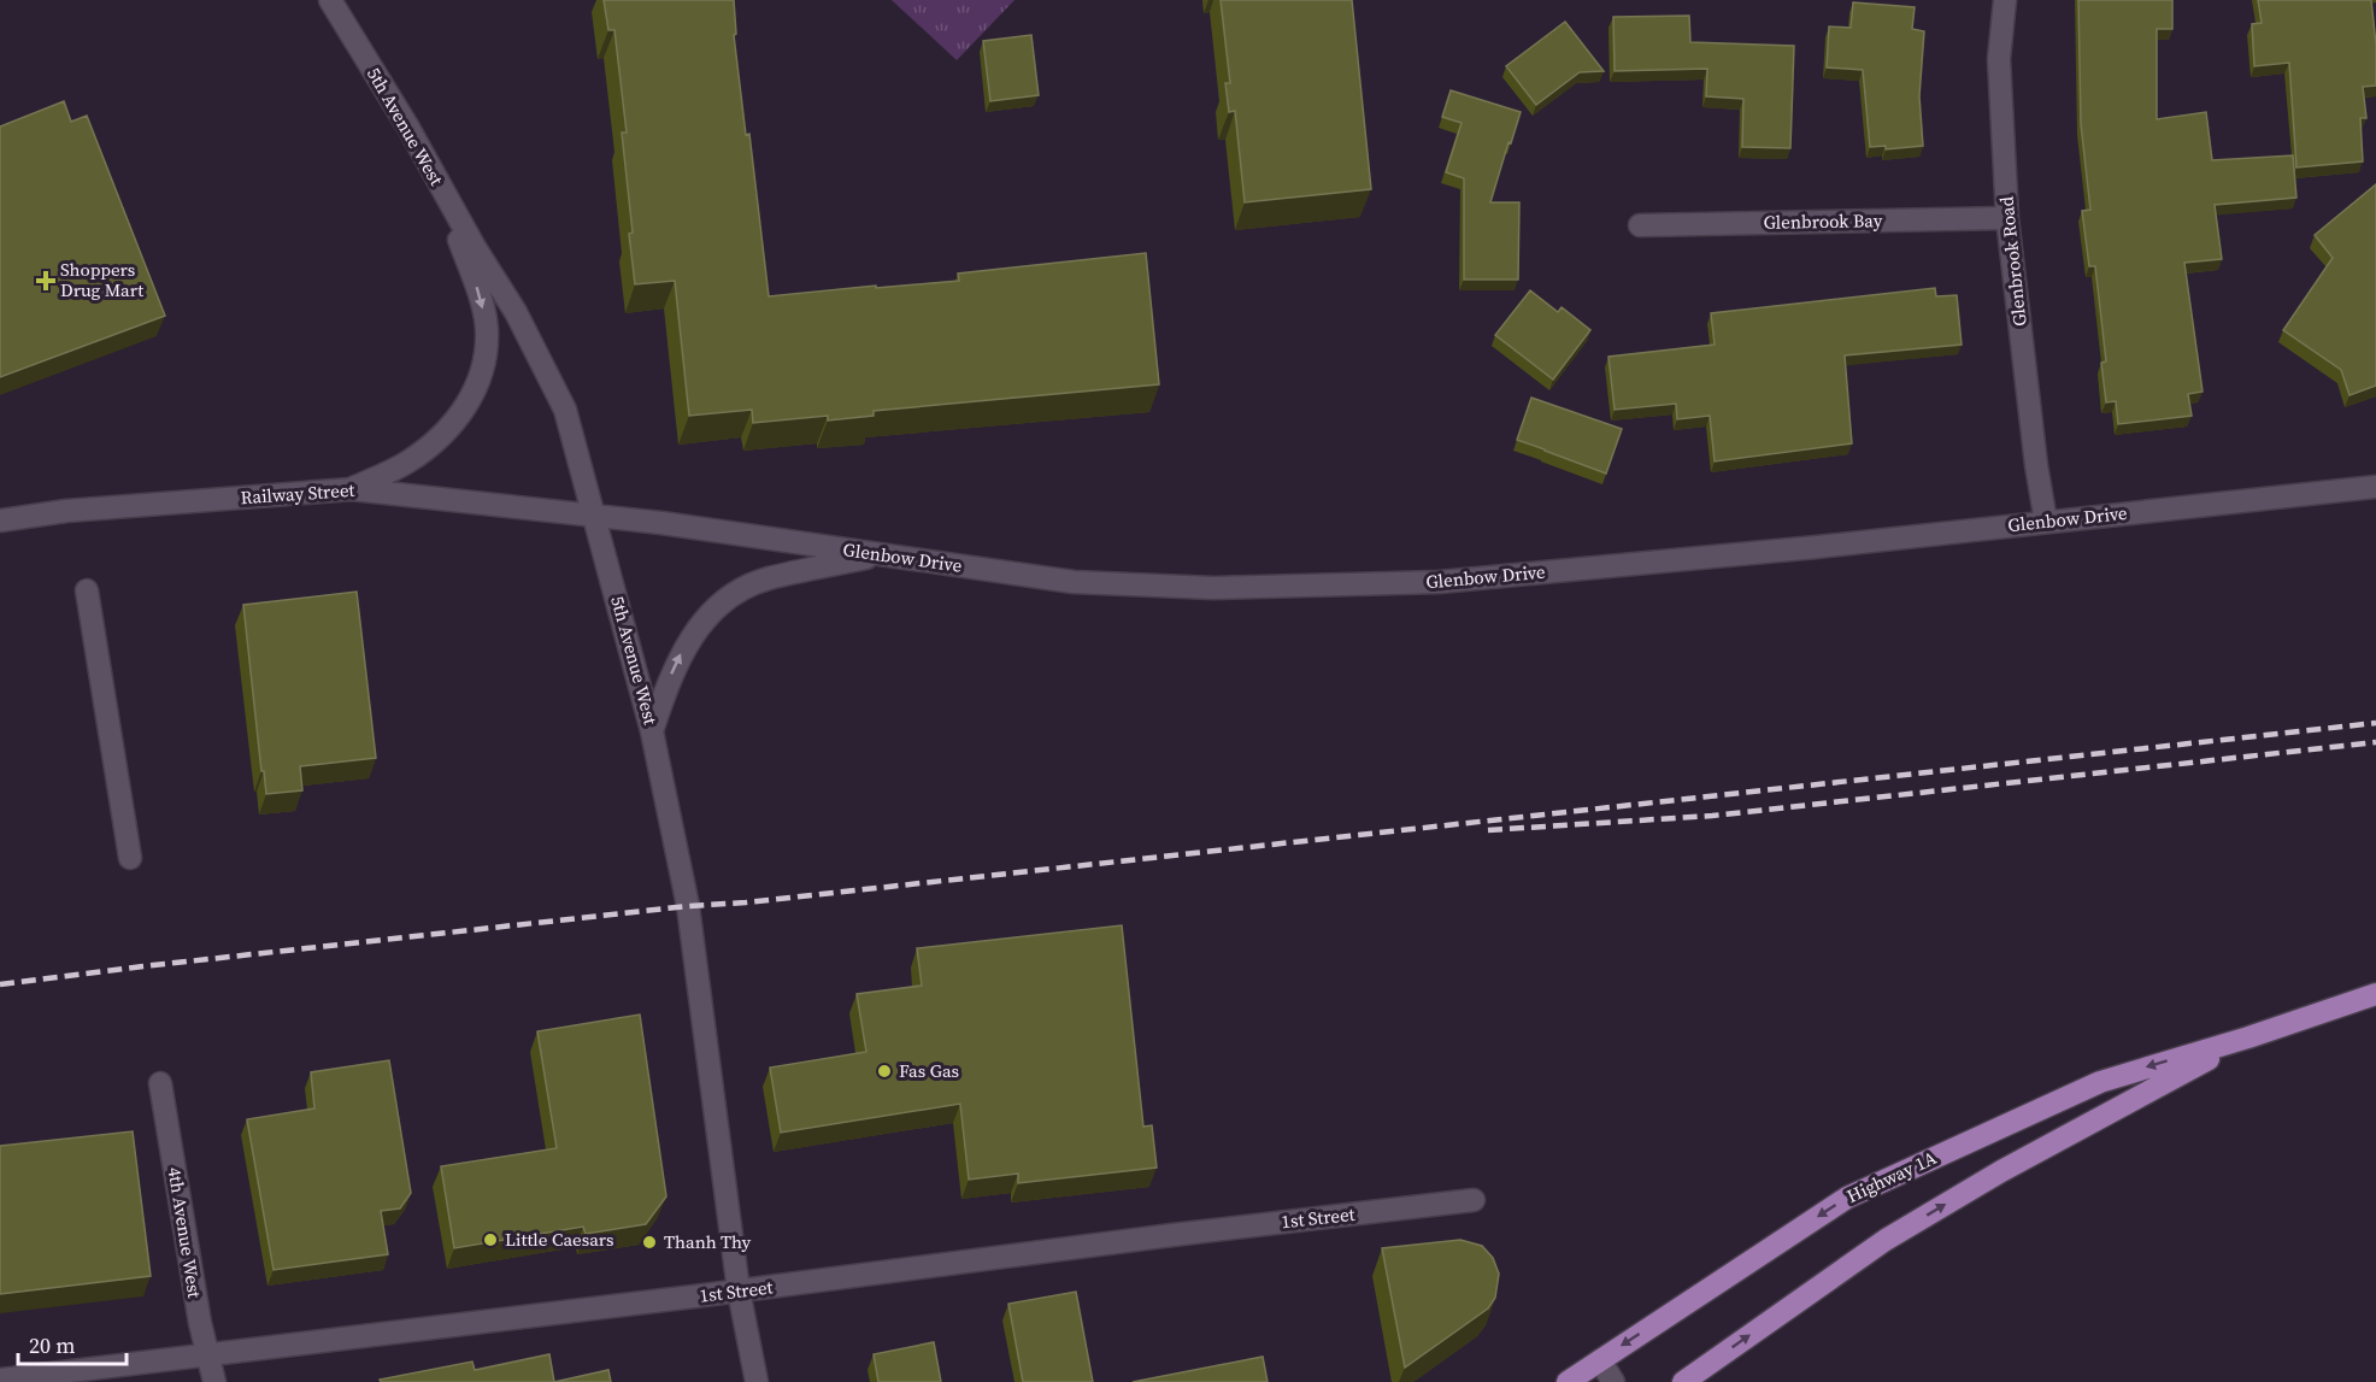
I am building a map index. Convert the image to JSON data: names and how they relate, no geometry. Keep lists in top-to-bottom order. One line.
{"streets":{"main road":["Highway 1A"],"street":["5th Avenue West","Glenbrook Bay","Glenbrook Road","Railway Street","Glenbow Drive","1st Street","4th Avenue West"]},"crossings":[["5th Avenue West","Railway Street"],["5th Avenue West","Glenbow Drive"],["5th Avenue West","1st Street"],["Glenbrook Bay","Glenbrook Road"],["Glenbrook Road","Glenbow Drive"],["Railway Street","Glenbow Drive"],["1st Street","4th Avenue West"]],"places":{"health":["Shoppers Drug Mart"],"other":["Fas Gas","Little Caesars","Thanh Thy"]},"scale_bar":"20 m"}
